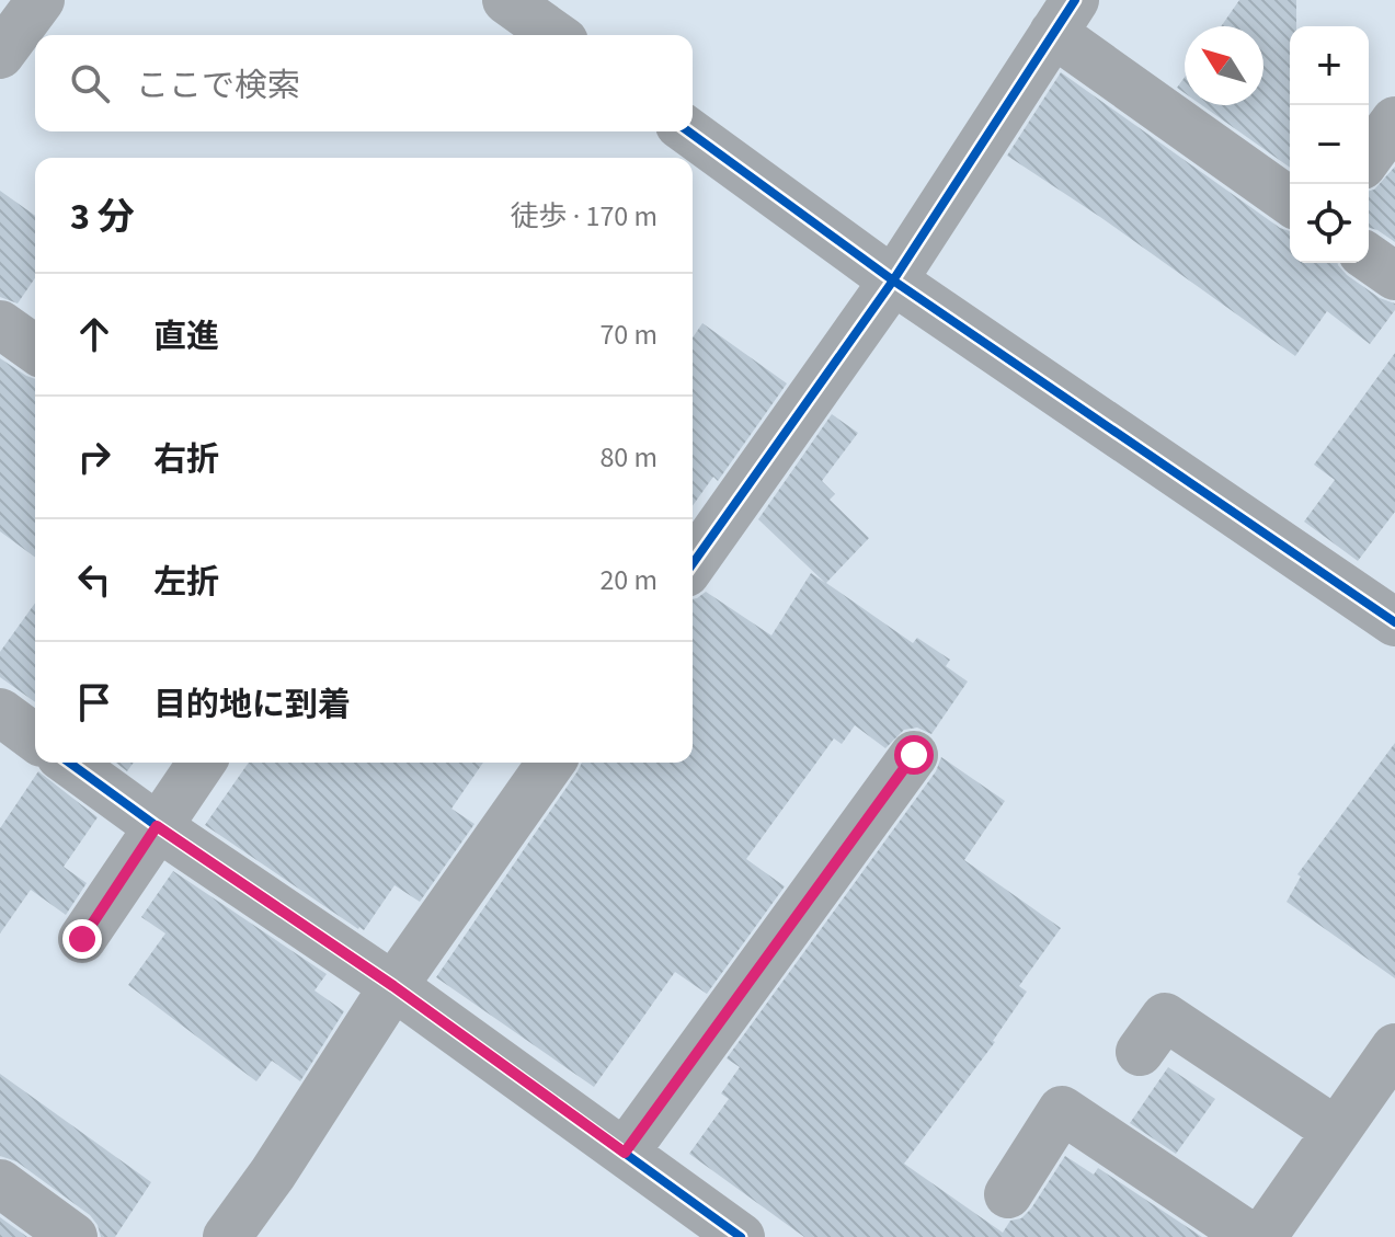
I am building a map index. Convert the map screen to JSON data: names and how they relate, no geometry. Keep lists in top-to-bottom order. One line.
{"north":"top left","page":{"map_buttons":["+","−"],"search":"ここで検索","heading":["3 分","徒歩 · 170 m"],"list":[["直進","70 m"],["右折","80 m"],["左折","20 m"],"目的地に到着"]}}
